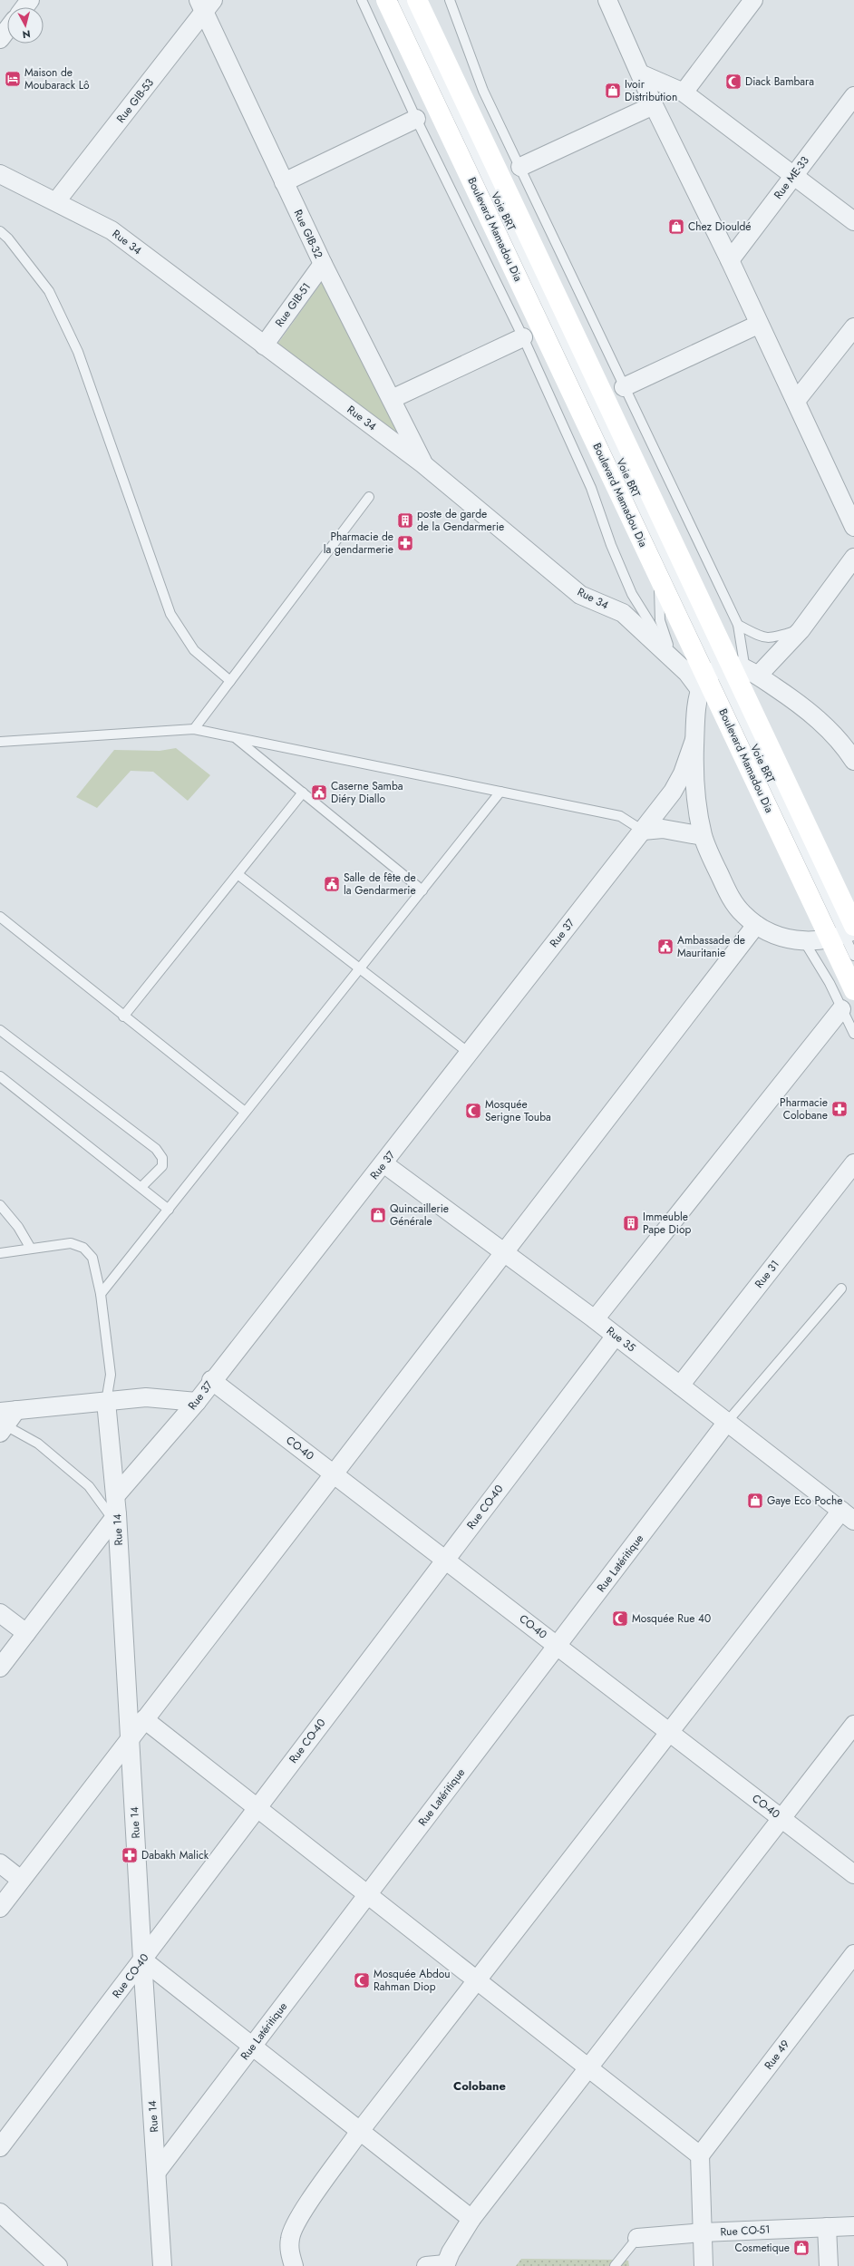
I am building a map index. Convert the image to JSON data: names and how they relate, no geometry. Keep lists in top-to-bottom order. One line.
{"streets":{"street":["Rue GIB-53","Rue ME-33","Boulevard Mamadou Dia","Rue GIB-32","Rue 34","Rue GIB-51","Rue 37","Rue 31","Rue 35","CO-40","Rue CO-40","Rue 14","Rue Latéritique","Rue 49","Rue CO-51"]},"crossings":[["Rue GIB-53","Rue GIB-32"],["Rue GIB-53","Rue 34"],["Boulevard Mamadou Dia","Rue 34"],["Rue GIB-32","Rue 34"],["Rue GIB-32","Rue GIB-51"],["Rue 34","Rue GIB-51"],["Rue 37","Rue 35"],["Rue 37","CO-40"],["Rue 37","Rue 14"],["Rue 31","Rue 35"],["Rue 35","Rue CO-40"],["Rue 35","Rue Latéritique"],["CO-40","Rue CO-40"],["CO-40","Rue Latéritique"],["Rue CO-40","Rue 14"],["Rue 14","Rue Latéritique"]],"districts":["Colobane"],"places":{"hotel":["Maison de Moubarack Lô"],"mosque":["Diack Bambara","Mosquée Serigne Touba","Mosquée Rue 40","Mosquée Abdou Rahman Diop"],"shop":["Ivoir Distribution","Chez Diouldé","Quincaillerie Générale","Gaye Eco Poche","Cosmetique"],"building":["poste de garde de la Gendarmerie","Immeuble Pape Diop"],"pharmacy":["Pharmacie de la gendarmerie","Pharmacie Colobane","Dabakh Malick"],"public building":["Caserne Samba Diéry Diallo","Salle de fête de la Gendarmerie","Ambassade de Mauritanie"]},"north":"bottom"}
